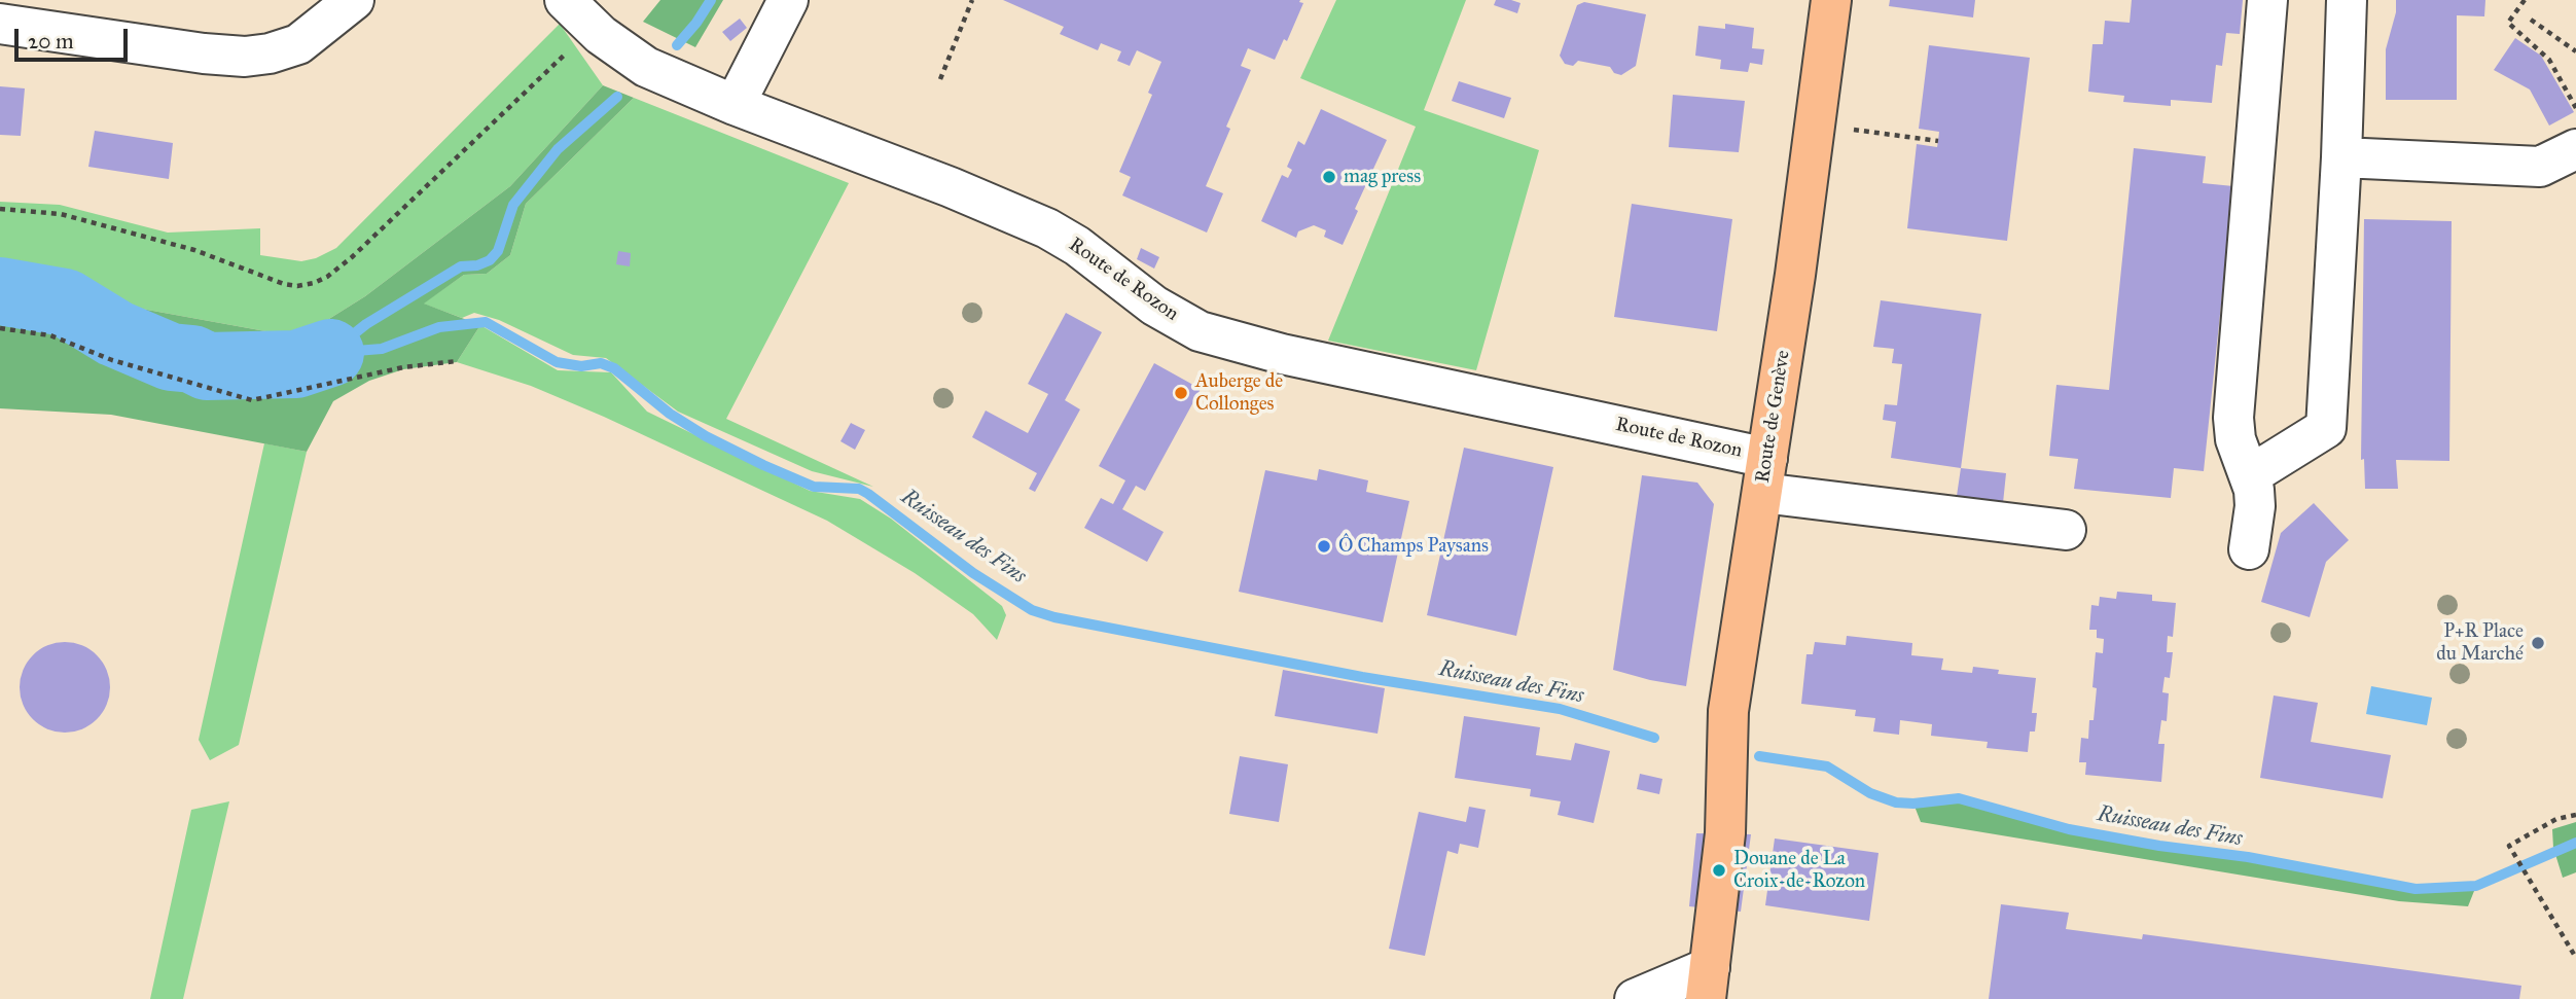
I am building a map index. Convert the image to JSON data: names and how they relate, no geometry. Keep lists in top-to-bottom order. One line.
{"streets":{"main road":["Route de Genève"],"street":["Route de Rozon"]},"crossings":[["Route de Rozon","Route de Genève"]],"water":["Ruisseau des Fins"],"places":["mag press","Auberge de Collonges","Ô Champs Paysans","P+R Place du Marché","Douane de La Croix-de-Rozon"],"scale_bar":"20 m"}
